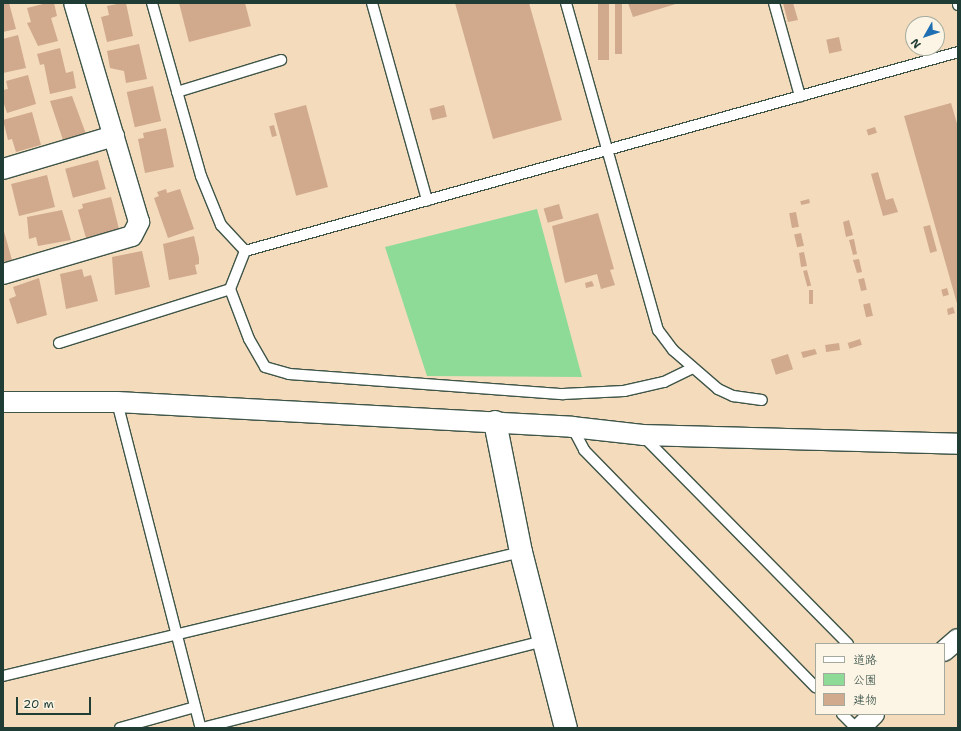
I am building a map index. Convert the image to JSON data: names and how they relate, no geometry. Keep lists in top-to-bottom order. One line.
{"legend":["道路","公園","建物"],"scale_bar":"20 m","north":"bottom left"}
